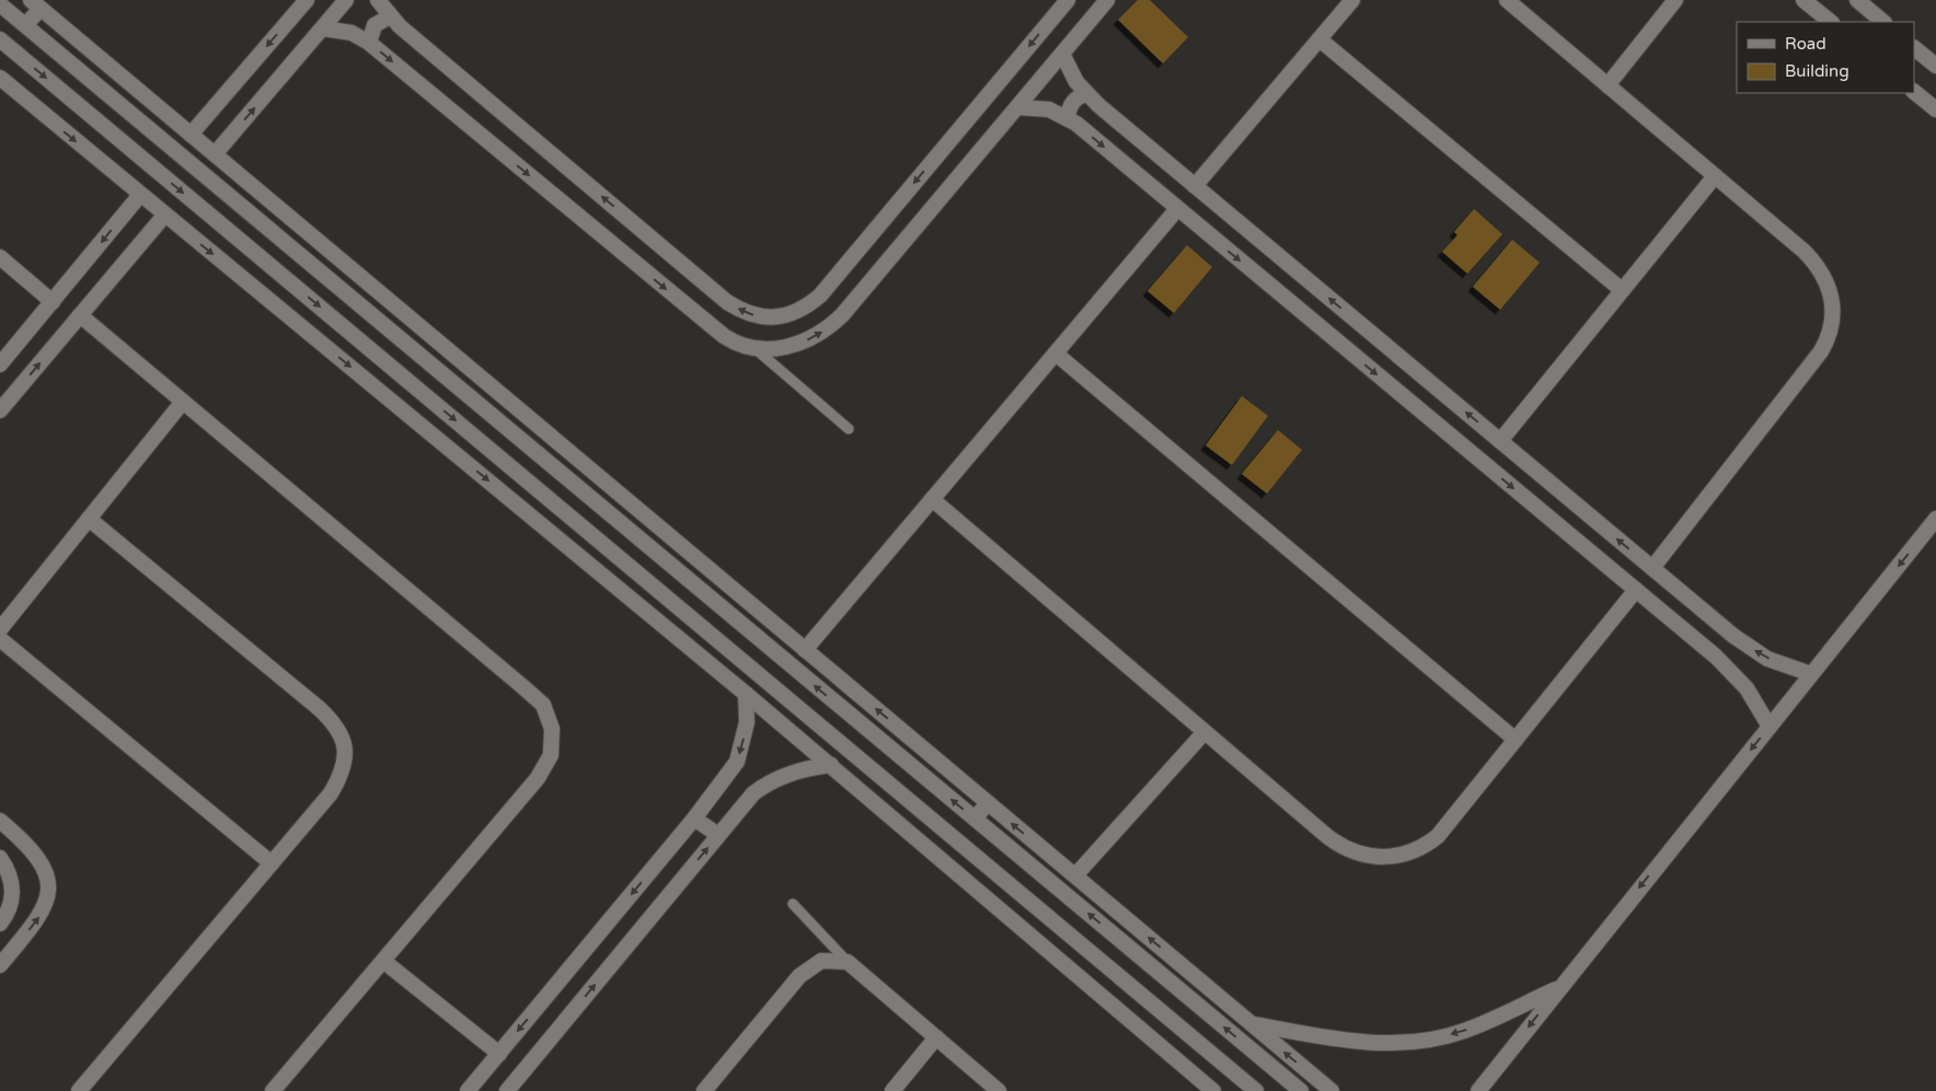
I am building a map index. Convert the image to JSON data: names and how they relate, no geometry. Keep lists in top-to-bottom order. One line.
{"legend":["Road","Building"]}
